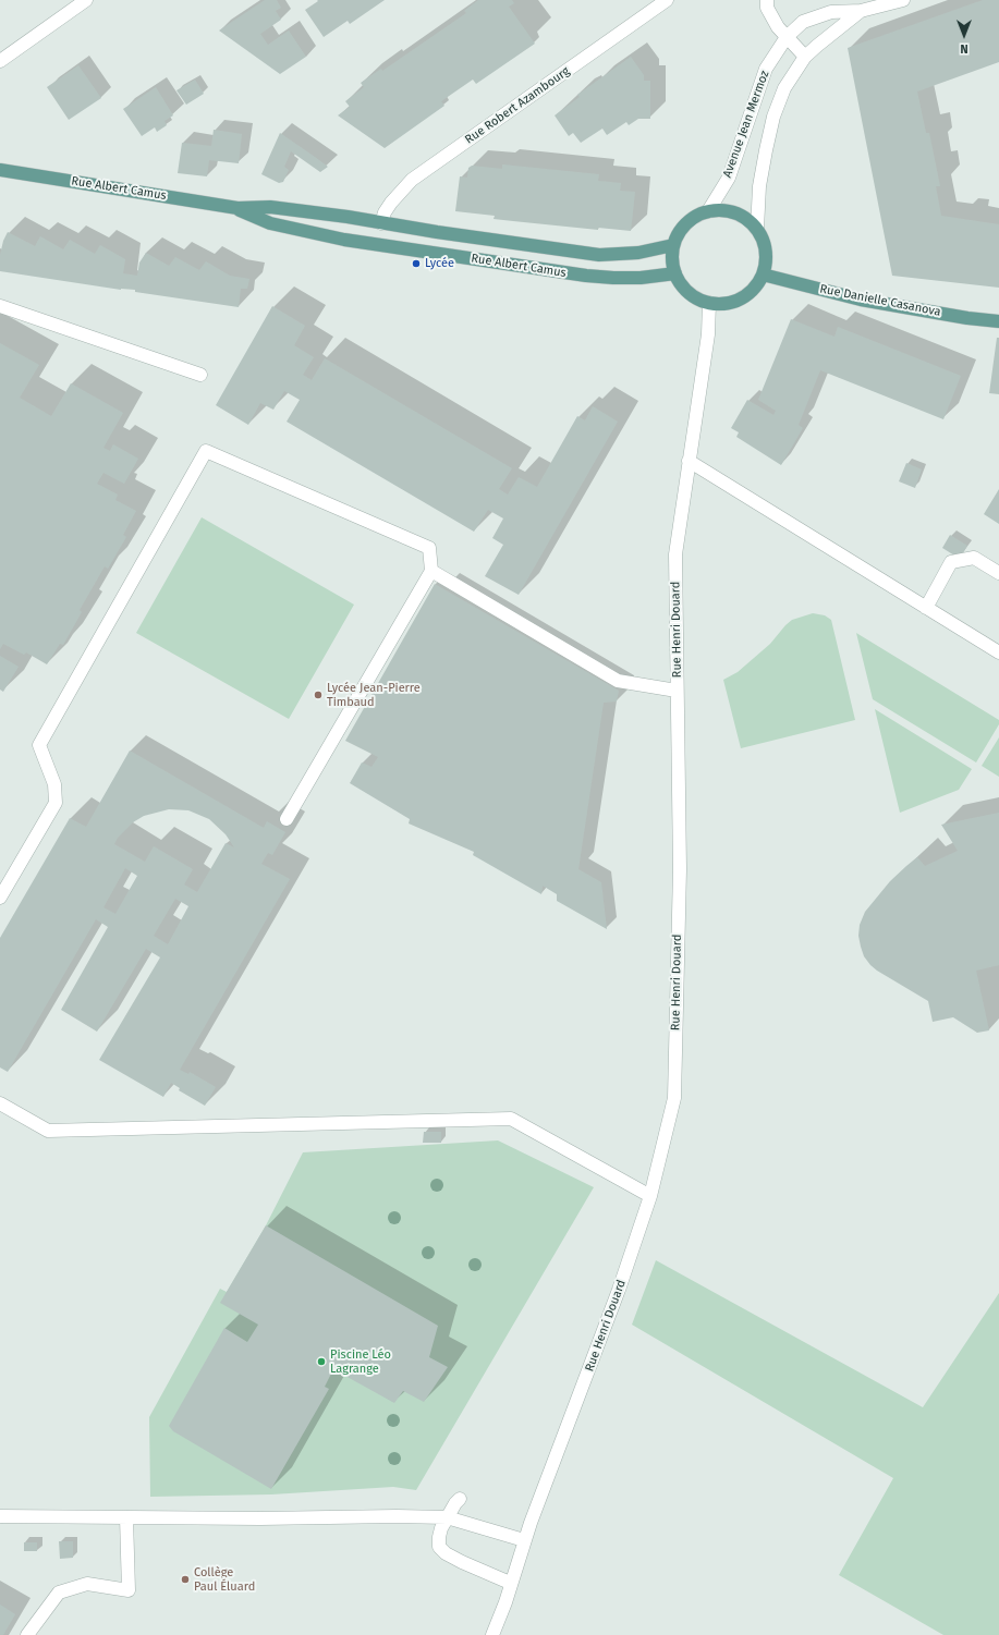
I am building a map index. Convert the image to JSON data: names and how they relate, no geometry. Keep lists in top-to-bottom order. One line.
{"streets":{"main road":["Rue Albert Camus","Rue Danielle Casanova"],"street":["Rue Robert Azambourg","Avenue Jean Mermoz","Rue Henri Douard"]},"crossings":[["Rue Robert Azambourg","Rue Albert Camus"],["Avenue Jean Mermoz","Rue Albert Camus"],["Avenue Jean Mermoz","Rue Danielle Casanova"],["Avenue Jean Mermoz","Rue Henri Douard"],["Rue Albert Camus","Rue Danielle Casanova"],["Rue Albert Camus","Rue Henri Douard"],["Rue Danielle Casanova","Rue Henri Douard"]],"places":["Lycée","Lycée Jean-Pierre Timbaud","Piscine Léo Lagrange","Collège Paul Éluard"],"north":"bottom"}
